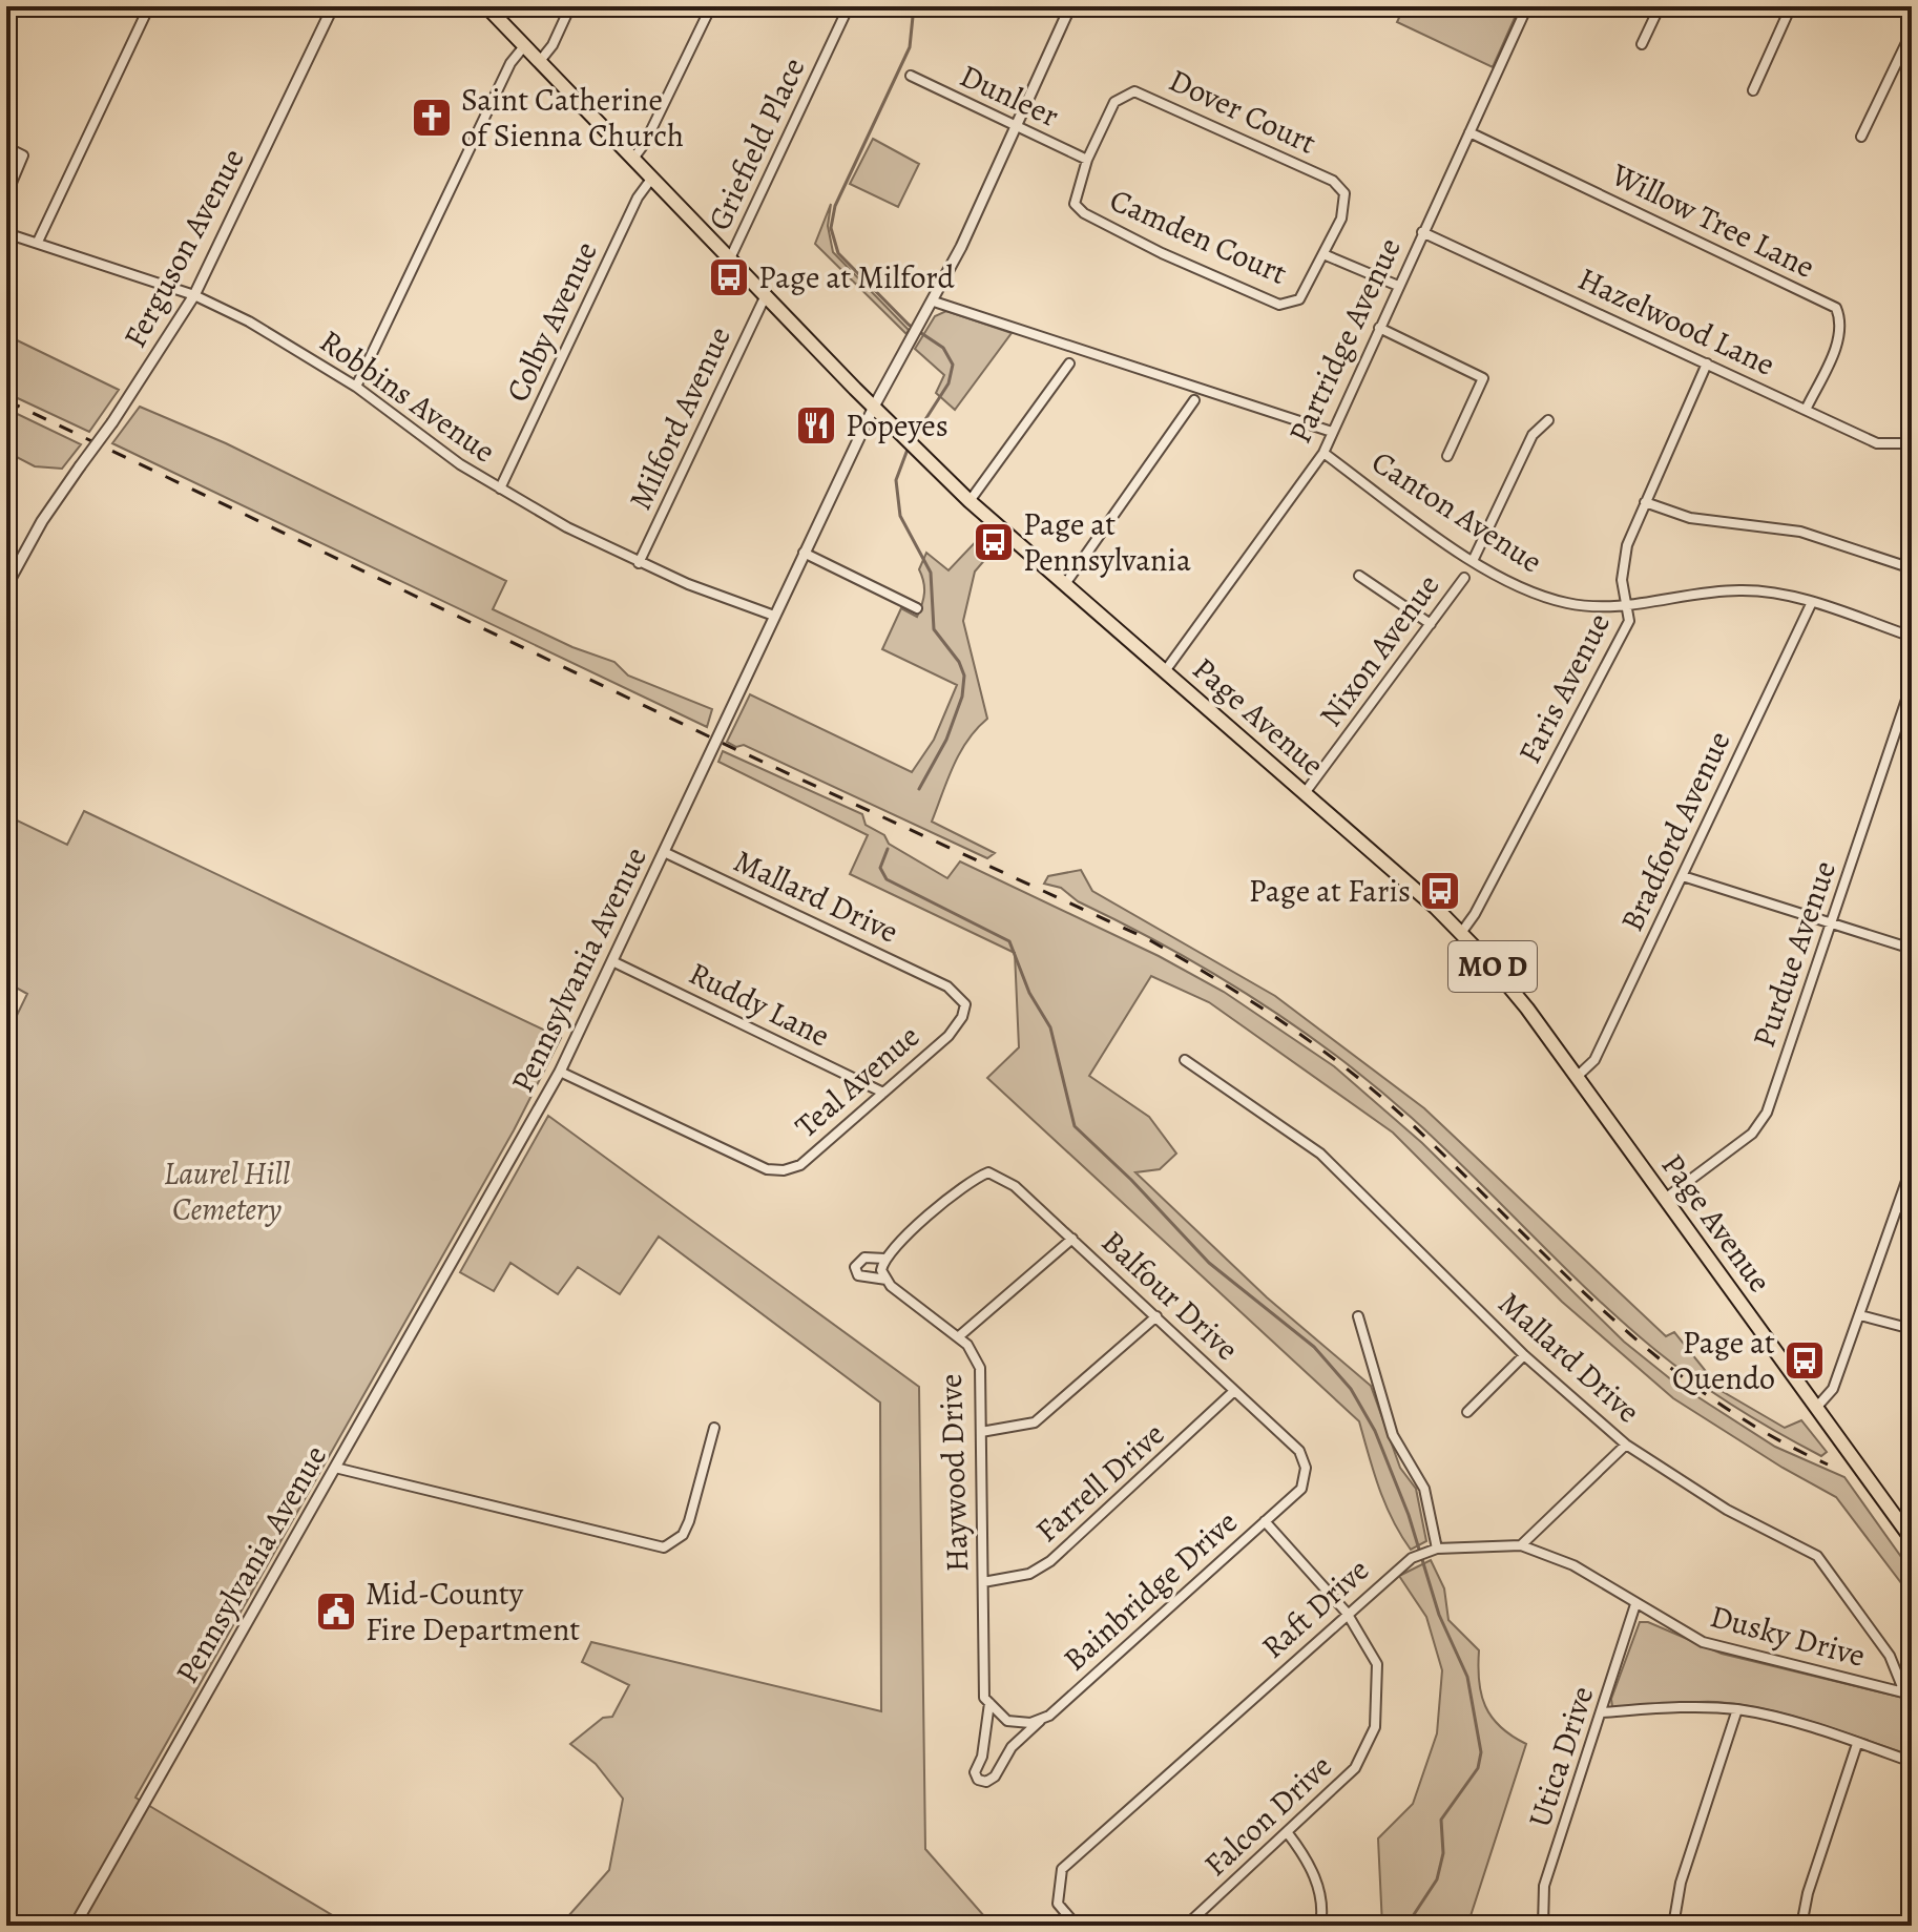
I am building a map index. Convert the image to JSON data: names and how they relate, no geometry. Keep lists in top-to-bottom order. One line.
{"streets":{"main road":["Page Avenue","MO D"],"street":["Dunleer","Dover Court","Griefield Place","Willow Tree Lane","Camden Court","Ferguson Avenue","Colby Avenue","Hazelwood Lane","Partridge Avenue","Robbins Avenue","Milford Avenue","Canton Avenue","Nixon Avenue","Faris Avenue","Bradford Avenue","Mallard Drive","Purdue Avenue","Pennsylvania Avenue","Ruddy Lane","Teal Avenue","Balfour Drive","Haywood Drive","Farrell Drive","Bainbridge Drive","Raft Drive","Dusky Drive","Utica Drive","Falcon Drive"]},"crossings":[["Dunleer","Dover Court"],["Dunleer","Camden Court"],["Dunleer","Pennsylvania Avenue"],["Dover Court","Camden Court"],["Griefield Place","Page Avenue"],["Willow Tree Lane","Hazelwood Lane"],["Willow Tree Lane","Partridge Avenue"],["Ferguson Avenue","Robbins Avenue"],["Colby Avenue","Robbins Avenue"],["Colby Avenue","Page Avenue"],["Hazelwood Lane","Partridge Avenue"],["Hazelwood Lane","Faris Avenue"],["Partridge Avenue","Canton Avenue"],["Partridge Avenue","Page Avenue"],["Robbins Avenue","Milford Avenue"],["Robbins Avenue","Pennsylvania Avenue"],["Milford Avenue","Page Avenue"],["Canton Avenue","Nixon Avenue"],["Canton Avenue","Faris Avenue"],["Canton Avenue","Bradford Avenue"],["Nixon Avenue","Page Avenue"],["Faris Avenue","Page Avenue"],["Page Avenue","Bradford Avenue"],["Page Avenue","Purdue Avenue"],["Page Avenue","Pennsylvania Avenue"],["Mallard Drive","Pennsylvania Avenue"],["Mallard Drive","Teal Avenue"],["Mallard Drive","Dusky Drive"],["Pennsylvania Avenue","Ruddy Lane"],["Pennsylvania Avenue","Teal Avenue"],["Ruddy Lane","Teal Avenue"],["Balfour Drive","Haywood Drive"],["Balfour Drive","Farrell Drive"],["Balfour Drive","Bainbridge Drive"],["Haywood Drive","Farrell Drive"],["Haywood Drive","Bainbridge Drive"],["Bainbridge Drive","Falcon Drive"],["Raft Drive","Dusky Drive"],["Raft Drive","Falcon Drive"],["Dusky Drive","Utica Drive"]],"parks":["Laurel Hill Cemetery"],"places":{"church":["Saint Catherine of Sienna Church"],"bus stop":["Page at Milford","Page at Pennsylvania","Page at Faris","Page at Quendo"],"restaurant":["Popeyes"],"public building":["Mid-County Fire Department"]}}
